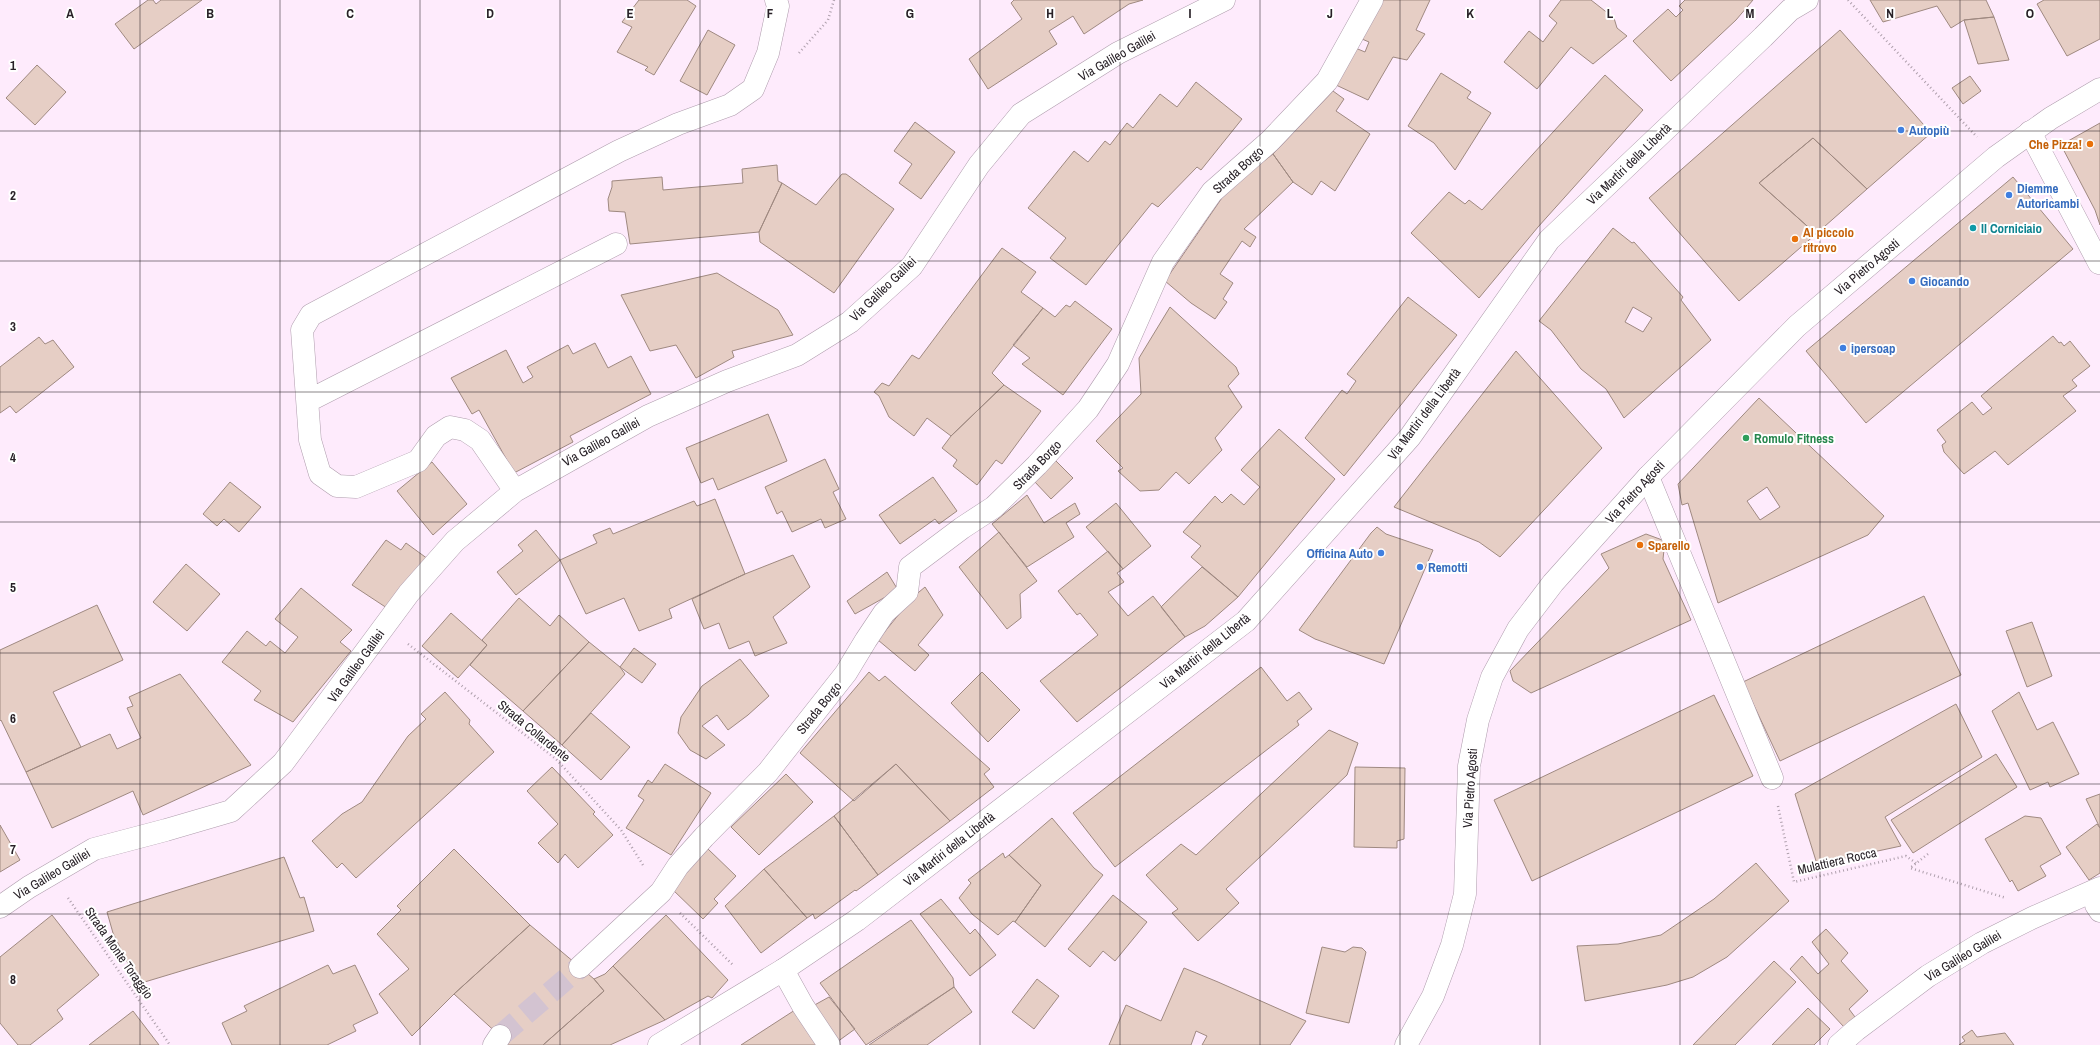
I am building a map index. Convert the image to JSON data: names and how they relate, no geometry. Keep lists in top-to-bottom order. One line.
{"streets":{"street":["Via Galileo Galilei","Via Martiri della Libertà","Strada Borgo","Via Pietro Agosti"],"path":["Strada Collardente","Mulattiera Rocca","Strada Monte Toraggio"]},"crossings":[["Via Galileo Galilei","Strada Collardente"],["Via Galileo Galilei","Strada Monte Toraggio"],["Strada Borgo","Strada Collardente"]],"places":["Autopiù","Che Pizza!","Diemme Autoricambi","Il Corniciaio","Al piccolo ritrovo","Giocando","ipersoap","Romulo Fitness","Sparello","Officina Auto","Remotti"],"grid":{"columns":["A","B","C","D","E","F","G","H","I","J","K","L","M","N","O"],"rows":["1","2","3","4","5","6","7","8"]}}
